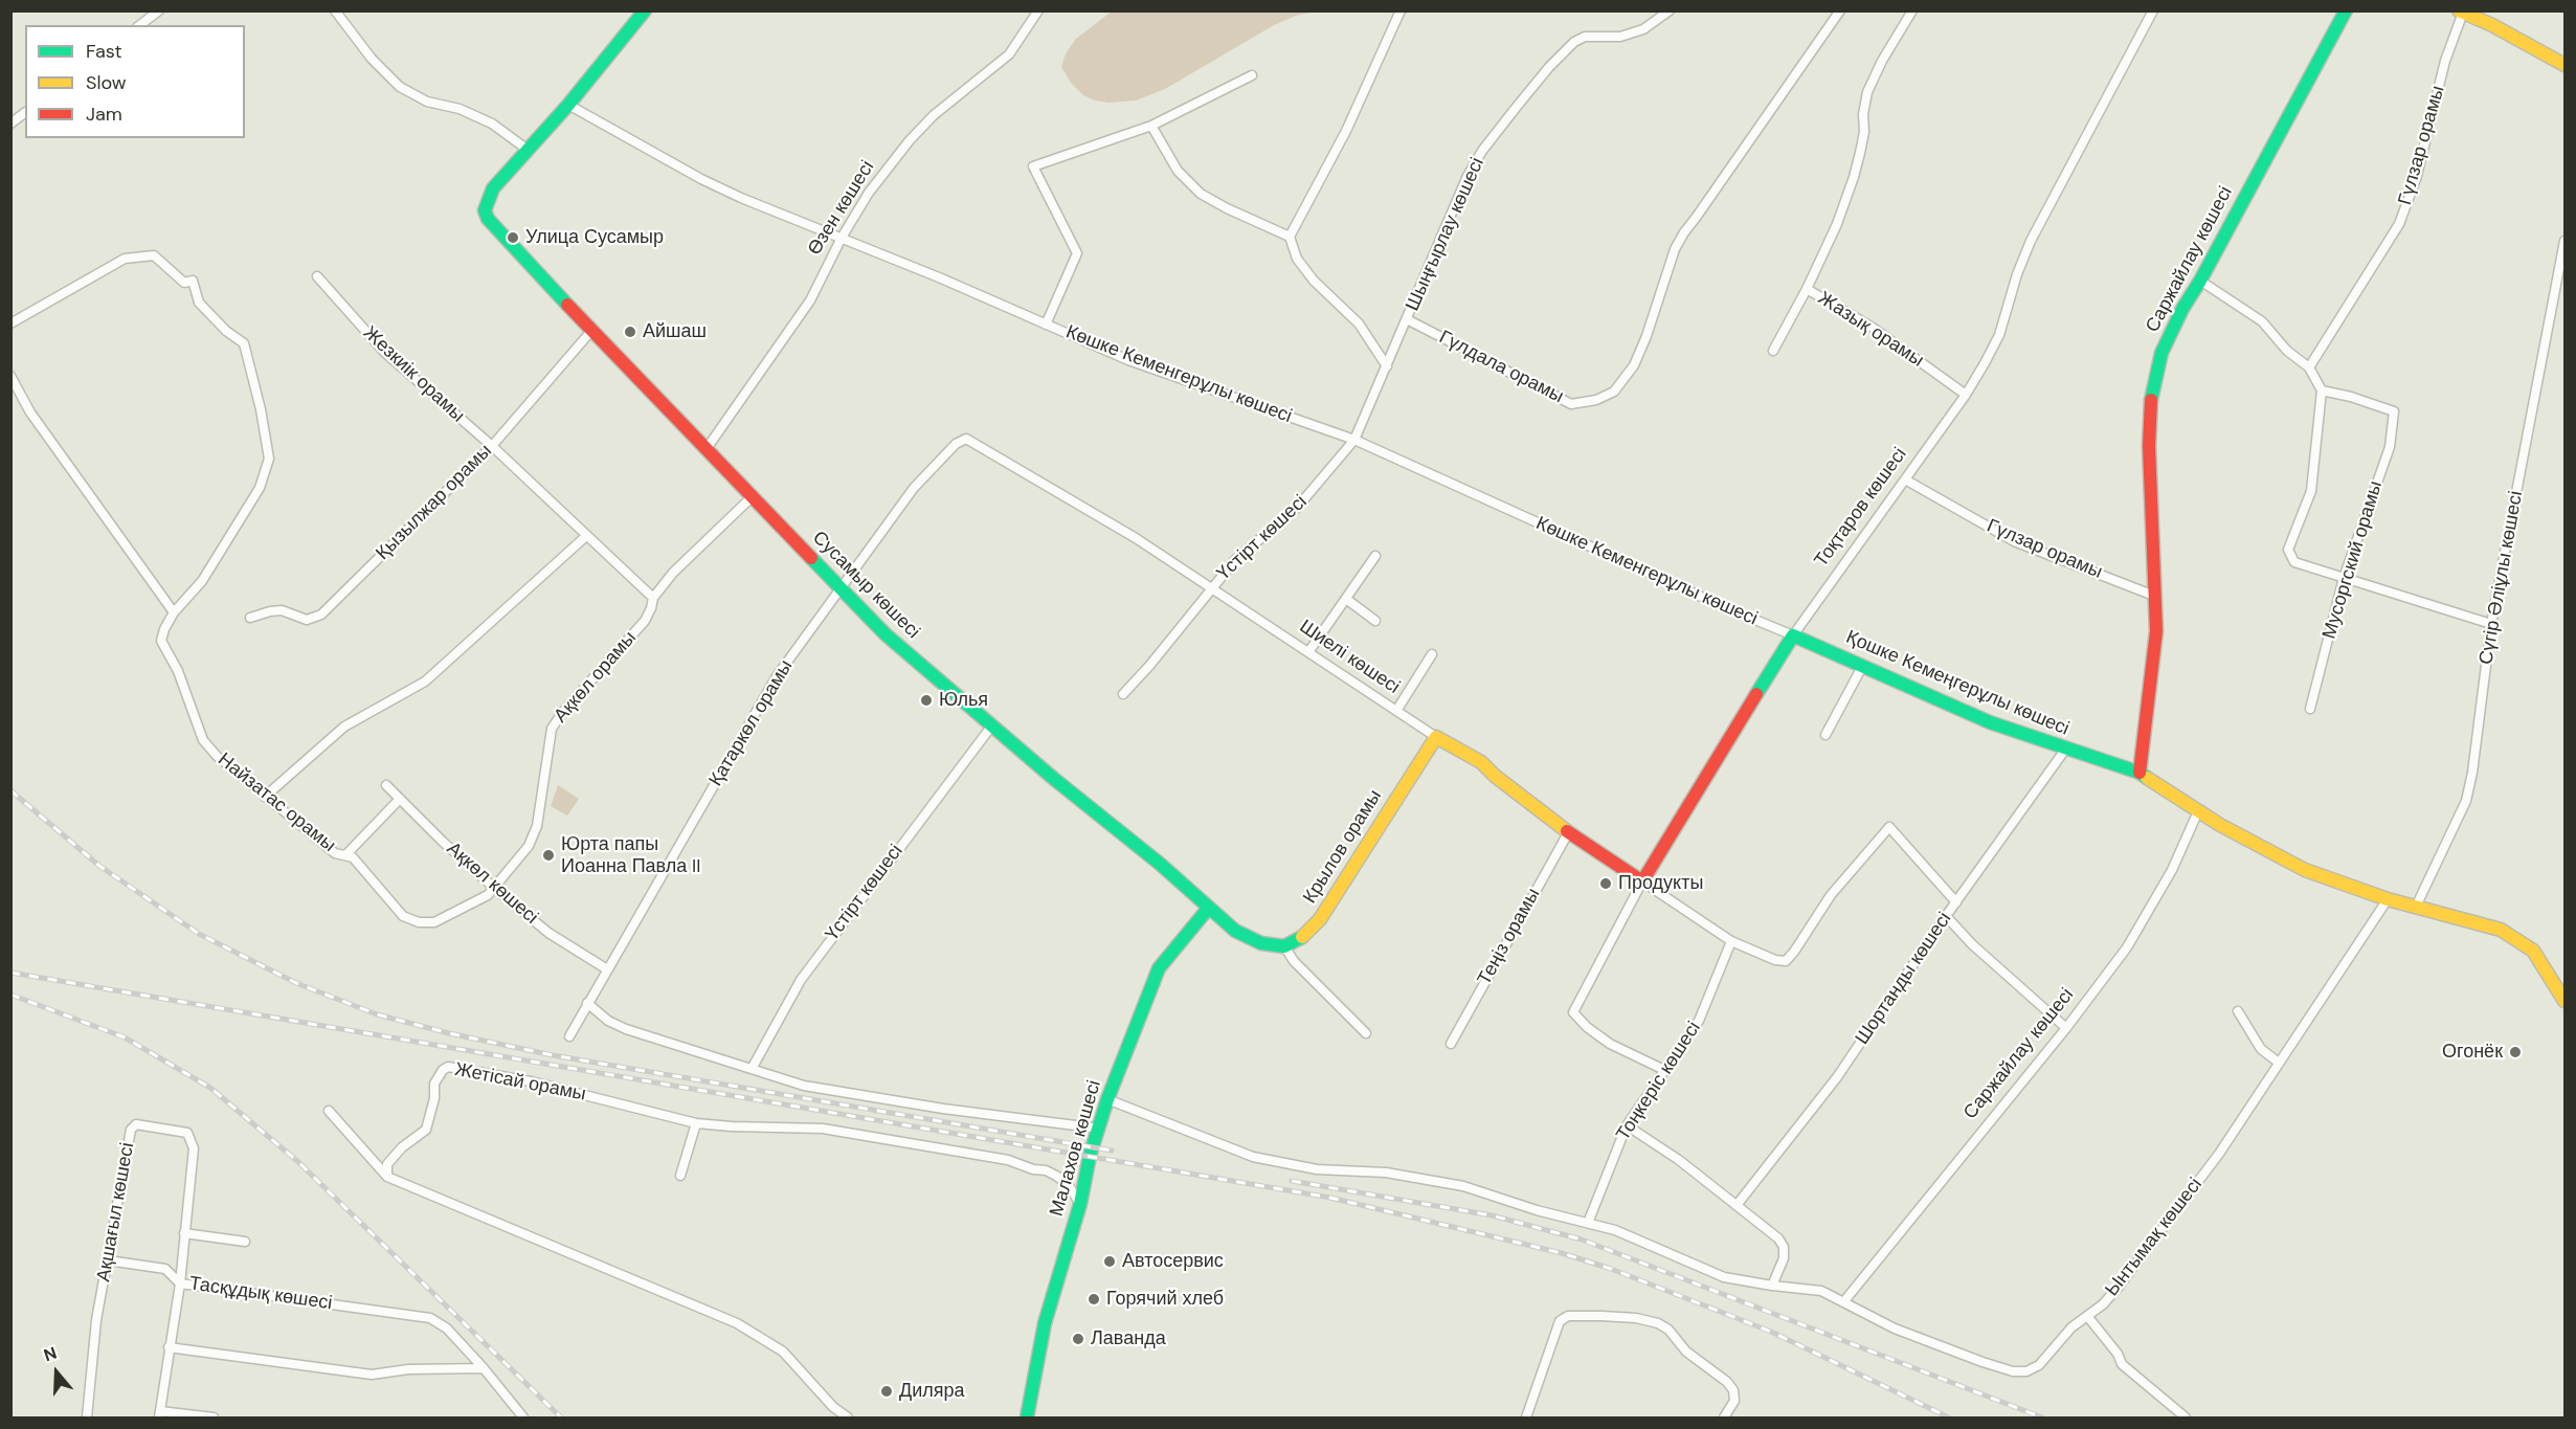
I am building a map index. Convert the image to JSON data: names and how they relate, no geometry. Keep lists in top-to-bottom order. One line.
{"streets":{"street":["Гүлзар орамы","Өзен көшесі","Шыңғырлау көшесі","Саржайлау көшесі","Жазық орамы","Гүлдала орамы","Жезкиік орамы","Көшке Кеменгерұлы көшесі","Қызылжар орамы","Тоқтаров көшесі","Үстірт көшесі","Мусоргский орамы","Сүгір Әліұлы көшесі","Сусамыр көшесі","Шиелі көшесі","Ақкөл орамы","Қошке Кемеңгерұлы көшесі","Қатаркөл орамы","Найзатас орамы","Крылов орамы","Ақкөл көшесі","Теңіз орамы","Шортанды көшесі","Тоңкерiс көшесі","Жетісай орамы","Малахов көшесі","Ақшағыл көшесі","Ынтымақ көшесі","Тасқұдық көшесі"]},"crossings":[["Гүлзар орамы","Саржайлау көшесі"],["Гүлзар орамы","Тоқтаров көшесі"],["Өзен көшесі","Көшке Кеменгерұлы көшесі"],["Өзен көшесі","Сусамыр көшесі"],["Шыңғырлау көшесі","Гүлдала орамы"],["Шыңғырлау көшесі","Көшке Кеменгерұлы көшесі"],["Шыңғырлау көшесі","Үстірт көшесі"],["Саржайлау көшесі","Қошке Кемеңгерұлы көшесі"],["Саржайлау көшесі","Ынтымақ көшесі"],["Жазық орамы","Тоқтаров көшесі"],["Жезкиік орамы","Қызылжар орамы"],["Жезкиік орамы","Ақкөл орамы"],["Көшке Кеменгерұлы көшесі","Тоқтаров көшесі"],["Көшке Кеменгерұлы көшесі","Үстірт көшесі"],["Көшке Кеменгерұлы көшесі","Қошке Кемеңгерұлы көшесі"],["Қызылжар орамы","Сусамыр көшесі"],["Тоқтаров көшесі","Шиелі көшесі"],["Тоқтаров көшесі","Қошке Кемеңгерұлы көшесі"],["Тоқтаров көшесі","Тоңкерiс көшесі"],["Үстірт көшесі","Сусамыр көшесі"],["Үстірт көшесі","Шиелі көшесі"],["Сүгір Әліұлы көшесі","Қошке Кемеңгерұлы көшесі"],["Сусамыр көшесі","Ақкөл орамы"],["Сусамыр көшесі","Қатаркөл орамы"],["Сусамыр көшесі","Крылов орамы"],["Сусамыр көшесі","Малахов көшесі"],["Шиелі көшесі","Қатаркөл орамы"],["Шиелі көшесі","Крылов орамы"],["Шиелі көшесі","Теңіз орамы"],["Шиелі көшесі","Шортанды көшесі"],["Шиелі көшесі","Тоңкерiс көшесі"],["Ақкөл орамы","Найзатас орамы"],["Ақкөл орамы","Ақкөл көшесі"],["Қошке Кемеңгерұлы көшесі","Шортанды көшесі"],["Қошке Кемеңгерұлы көшесі","Ынтымақ көшесі"],["Қатаркөл орамы","Ақкөл көшесі"],["Найзатас орамы","Ақкөл көшесі"],["Тоңкерiс көшесі","Ынтымақ көшесі"],["Жетісай орамы","Малахов көшесі"],["Малахов көшесі","Ынтымақ көшесі"],["Ақшағыл көшесі","Тасқұдық көшесі"]],"places":["Улица Сусамыр","Айшаш","Юлья","Юрта папы Иоанна Павла II","Продукты","Огонёк","Автосервис","Горячий хлеб","Лаванда","Диляра"],"legend":["Fast","Slow","Jam"],"north":"top"}
